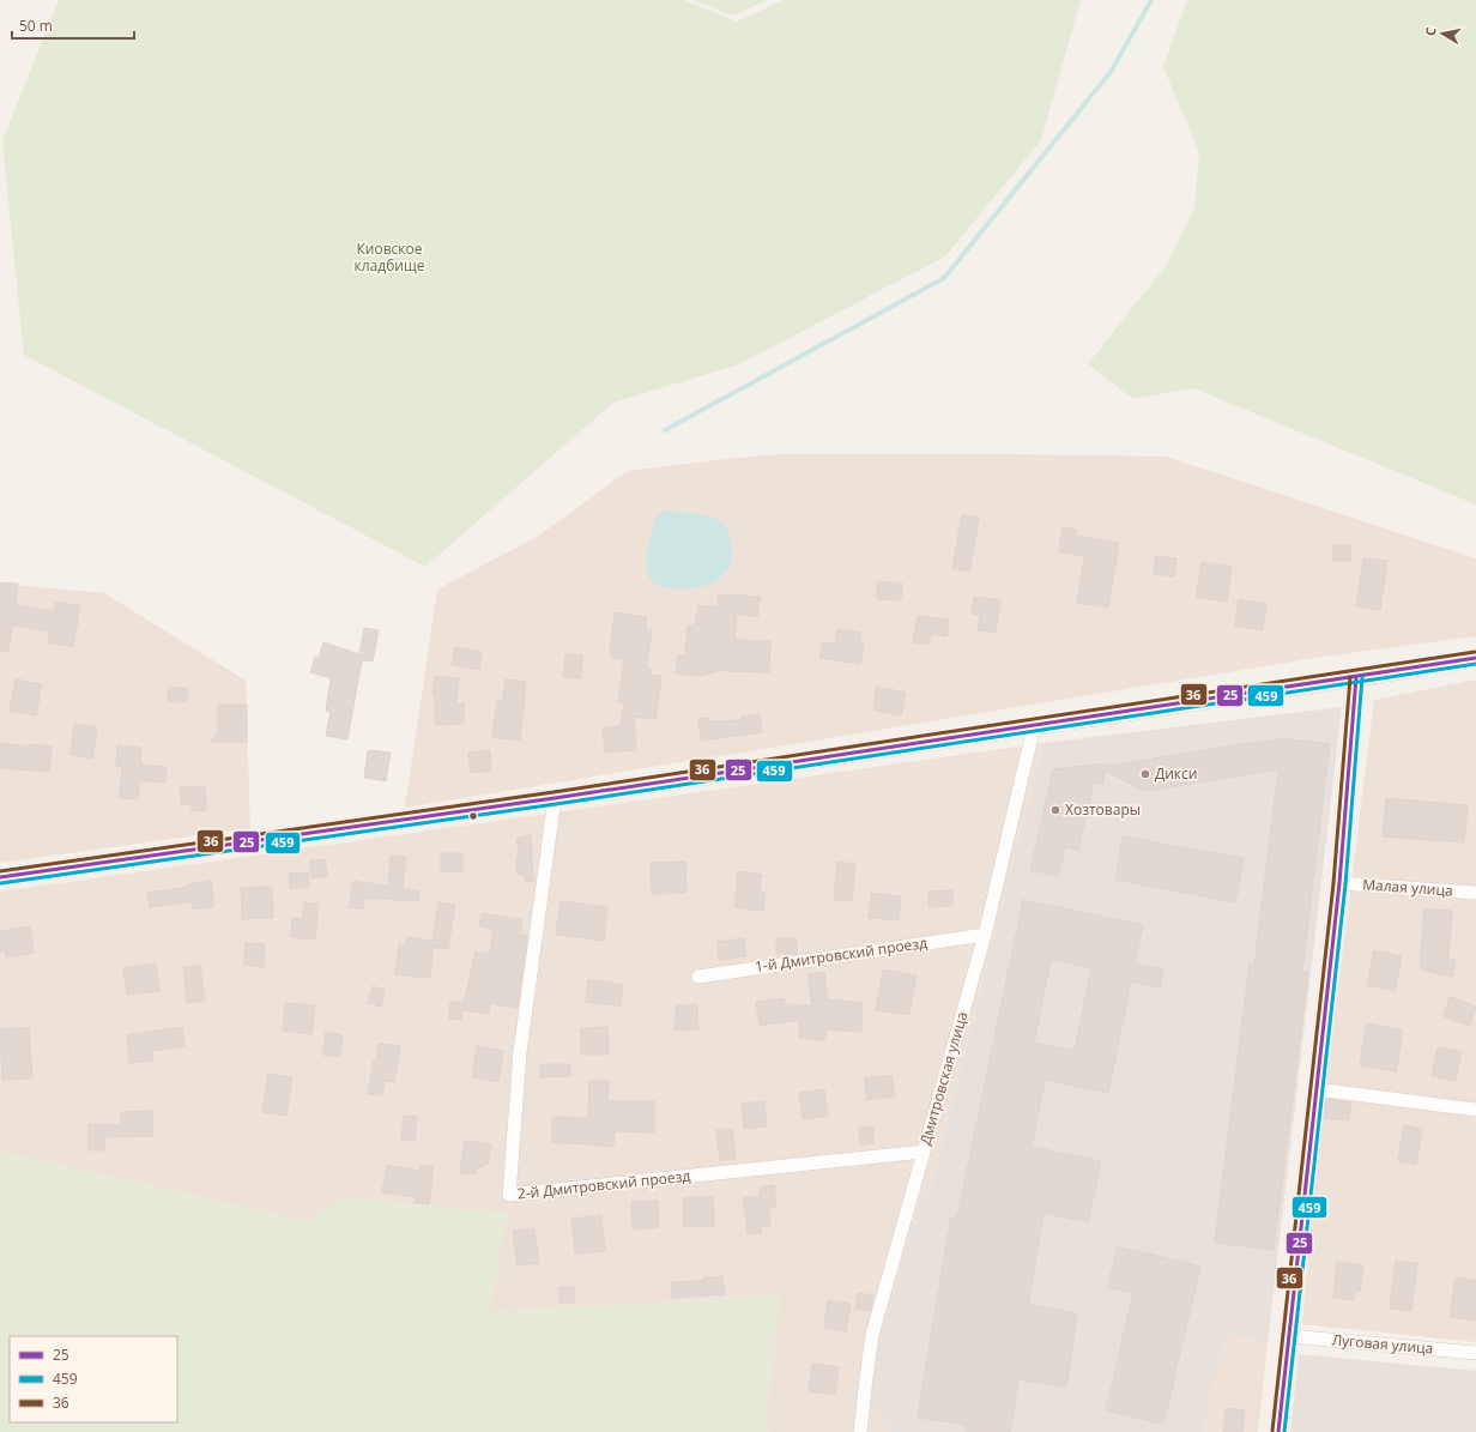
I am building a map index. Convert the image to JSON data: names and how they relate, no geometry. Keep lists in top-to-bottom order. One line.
{"streets":{"street":["Малая улица","1-й Дмитровский проезд","Дмитровская улица","2-й Дмитровский проезд","Луговая улица"]},"crossings":[["1-й Дмитровский проезд","Дмитровская улица"],["Дмитровская улица","2-й Дмитровский проезд"]],"parks":["Киовское кладбище"],"places":["Дикси","Хозтовары"],"lines":["transit line 36","transit line 25","transit line 459"],"legend":["25","459","36"],"scale_bar":"50 m","north":"left"}
